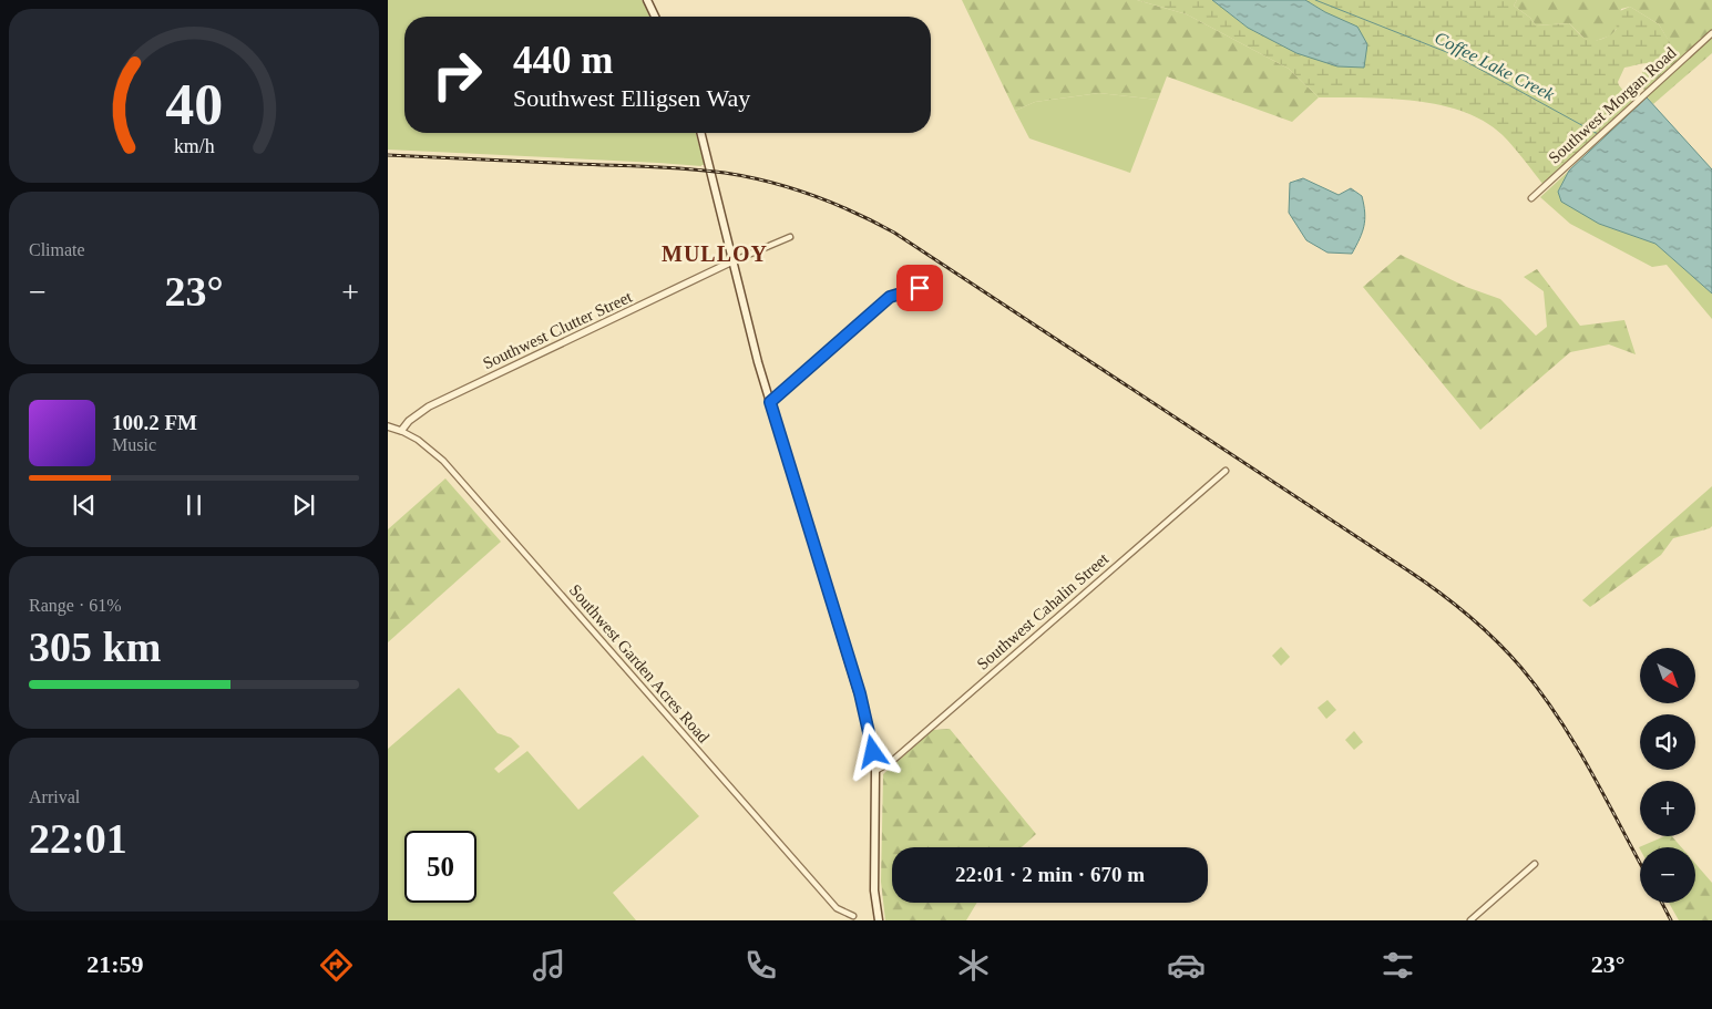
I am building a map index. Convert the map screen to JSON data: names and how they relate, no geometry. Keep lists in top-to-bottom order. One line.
{"streets":{"street":["Southwest Morgan Road","Southwest Clutter Street","Southwest Cahalin Street","Southwest Garden Acres Road"]},"crossings":[["Southwest Clutter Street","Southwest Garden Acres Road"]],"districts":["MULLOY"],"water":["Coffee Lake Creek"],"north":"bottom right","page":{"turn":["440 m","Southwest Elligsen Way"],"tile":["Climate",["Range · 61%","305 km"],["Arrival","22:01"]],"heat":["−","23°","+"],"song":["100.2 FM","Music"],"map_buttons":["+","−"],"limit":"50","trip":"22:01 · 2 min · 670 m","tabs":["21:59","23°"],"gauge":["40","km/h"]}}
